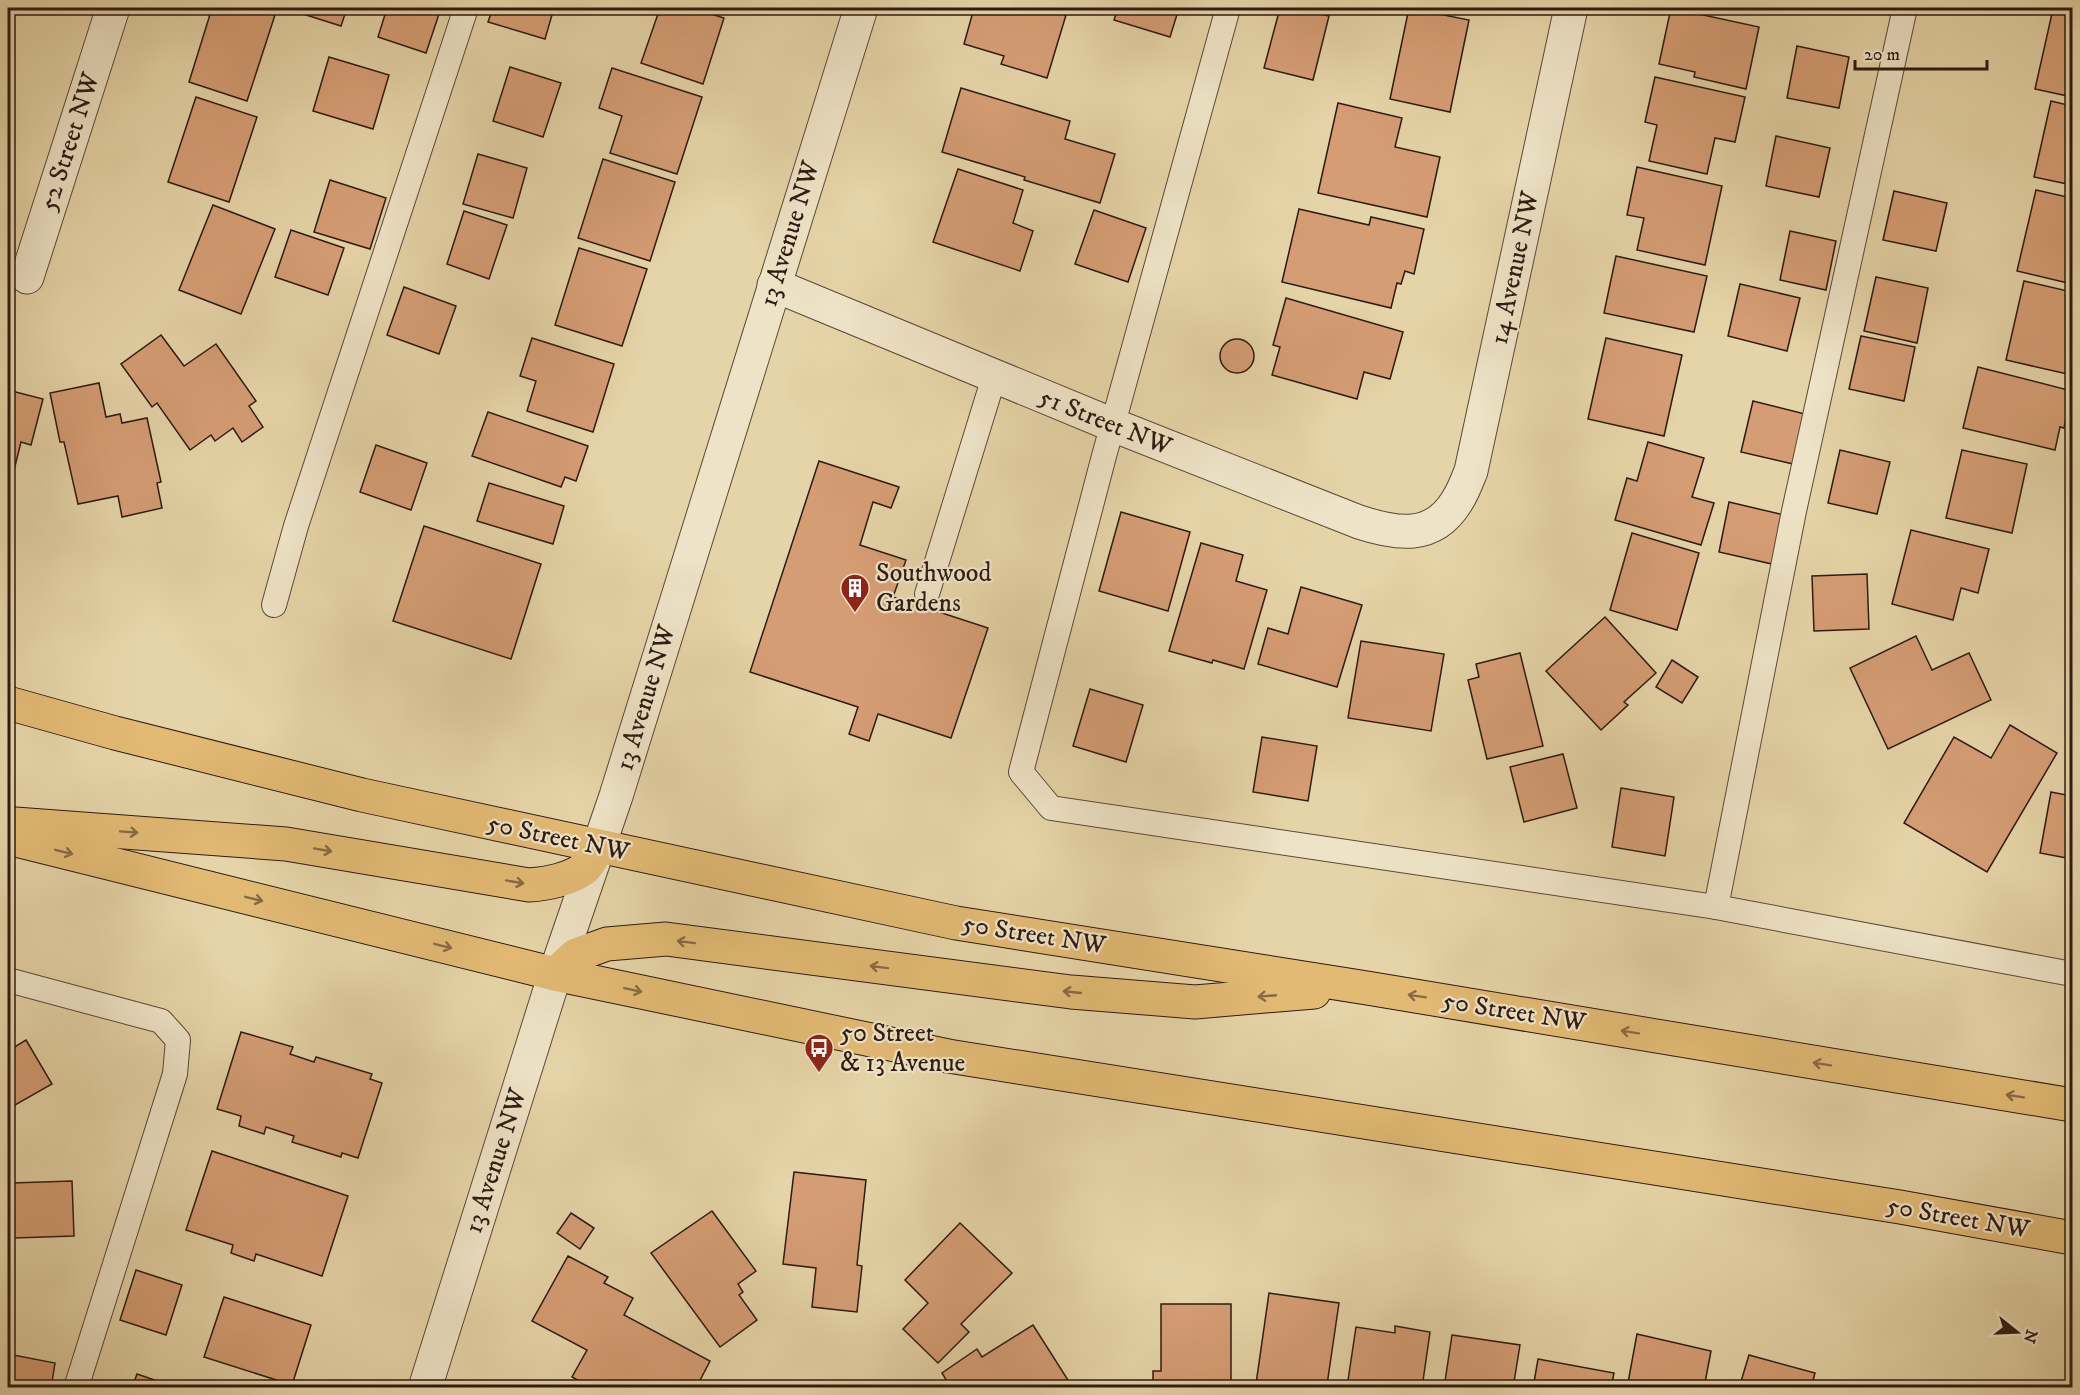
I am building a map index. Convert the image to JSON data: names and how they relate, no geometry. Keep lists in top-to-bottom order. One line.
{"streets":{"main road":["50 Street NW"],"street":["52 Street NW","13 Avenue NW","14 Avenue NW","51 Street NW"]},"crossings":[["13 Avenue NW","51 Street NW"],["13 Avenue NW","50 Street NW"],["14 Avenue NW","51 Street NW"]],"places":{"building":["Southwood Gardens"],"bus stop":["50 Street & 13 Avenue"]},"scale_bar":"20 m","north":"right"}
